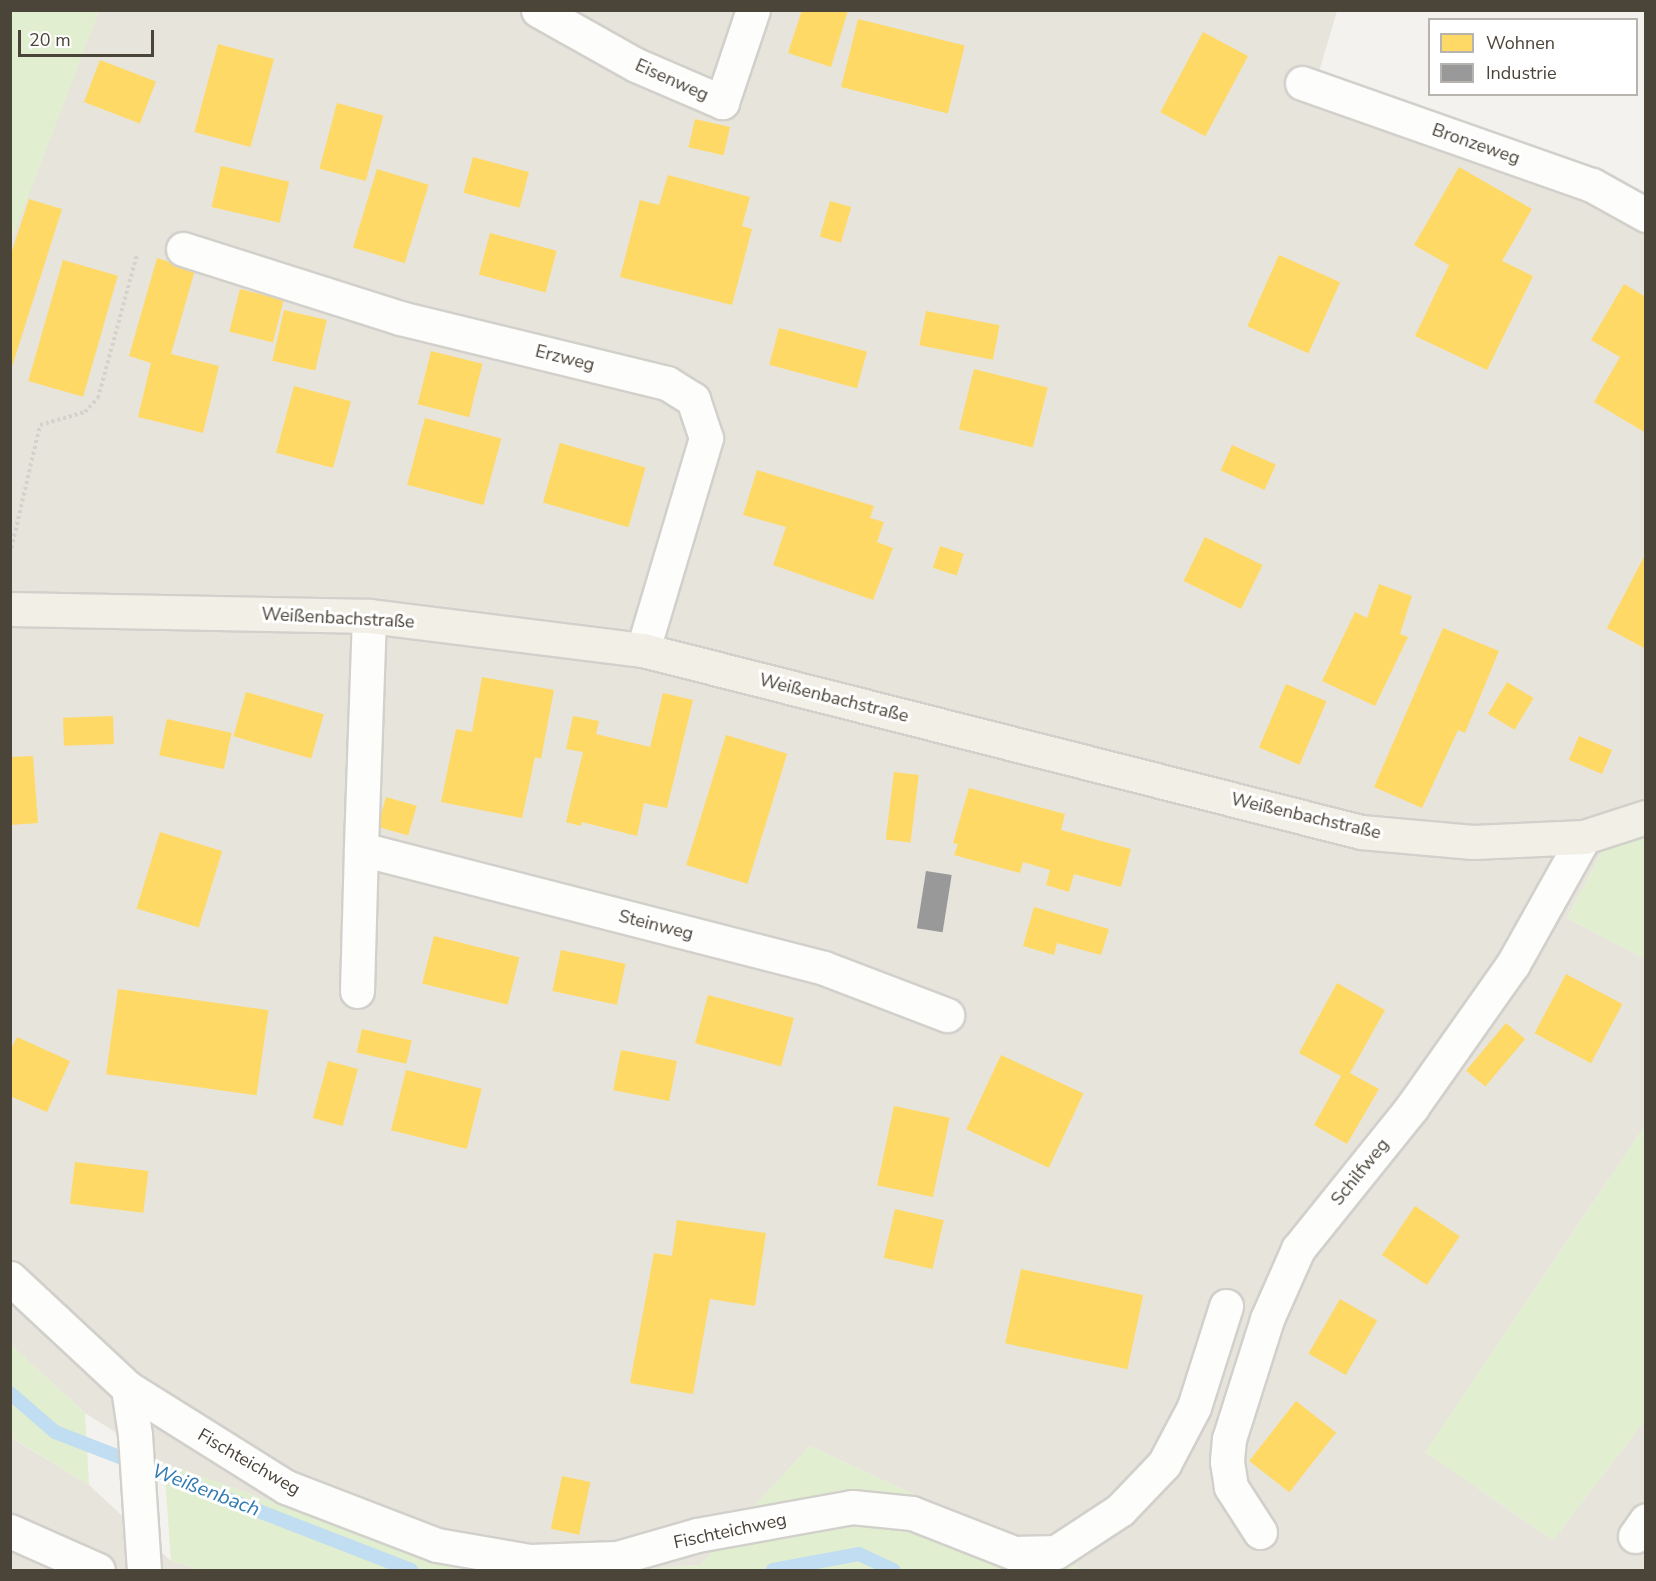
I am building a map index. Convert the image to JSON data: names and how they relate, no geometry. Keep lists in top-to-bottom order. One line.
{"streets":{"main road":["Weißenbachstraße"],"street":["Eisenweg","Bronzeweg","Erzweg","Steinweg","Schilfweg","Fischteichweg"]},"crossings":[["Erzweg","Weißenbachstraße"],["Weißenbachstraße","Schilfweg"]],"water":["Weißenbach"],"legend":["Wohnen","Industrie"],"scale_bar":"20 m"}
